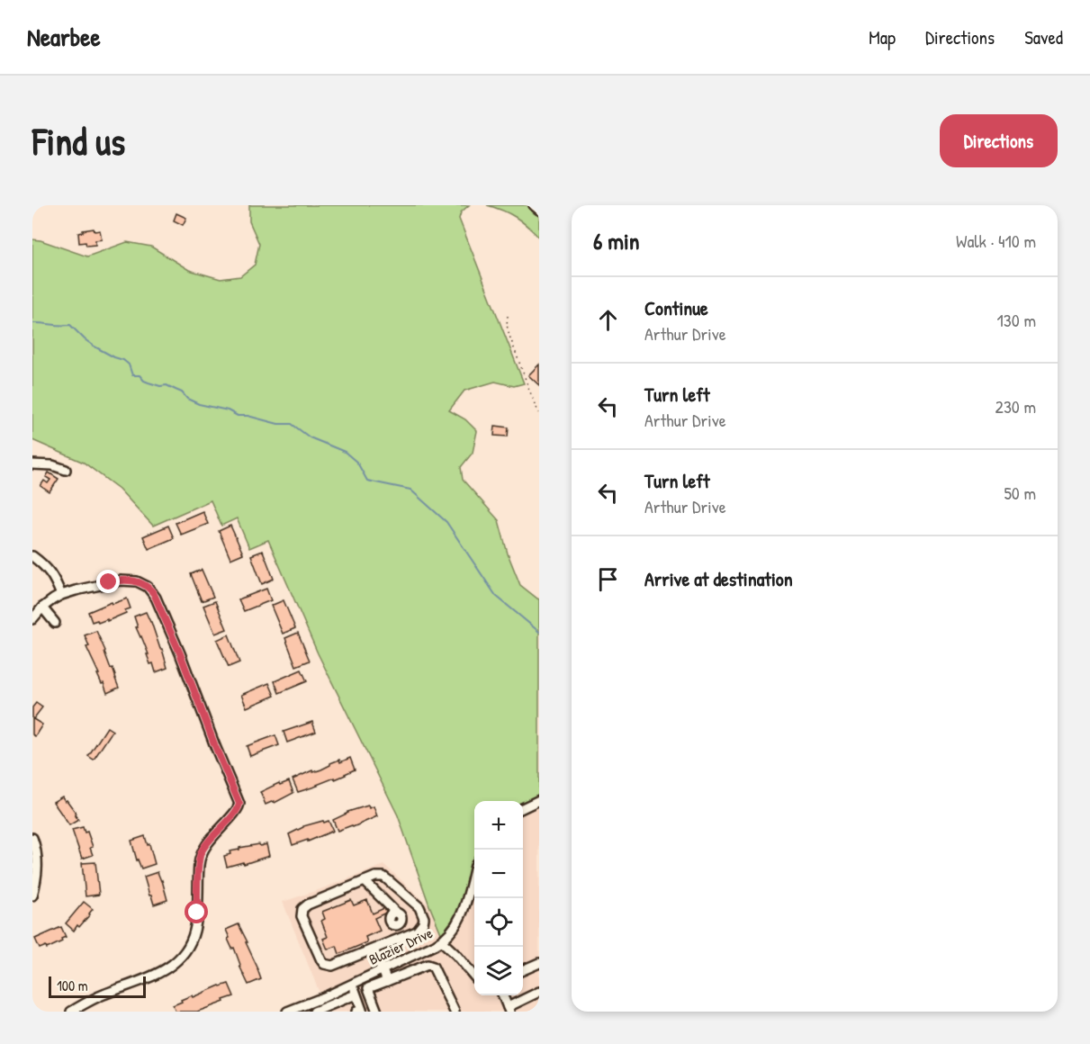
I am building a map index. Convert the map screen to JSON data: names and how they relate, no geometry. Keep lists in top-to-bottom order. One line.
{"streets":{"street":["Blazier Drive"]},"scale_bar":"100 m","page":{"header":"Nearbee","nav":["Map","Directions","Saved"],"buttons":"Directions","title":"Find us","heading":["6 min","Walk · 410 m"],"list":[["Continue","Arthur Drive","130 m"],["Turn left","Arthur Drive","230 m"],["Turn left","Arthur Drive","50 m"],"Arrive at destination"],"map_buttons":["+","−"],"scale":"100 m"}}
